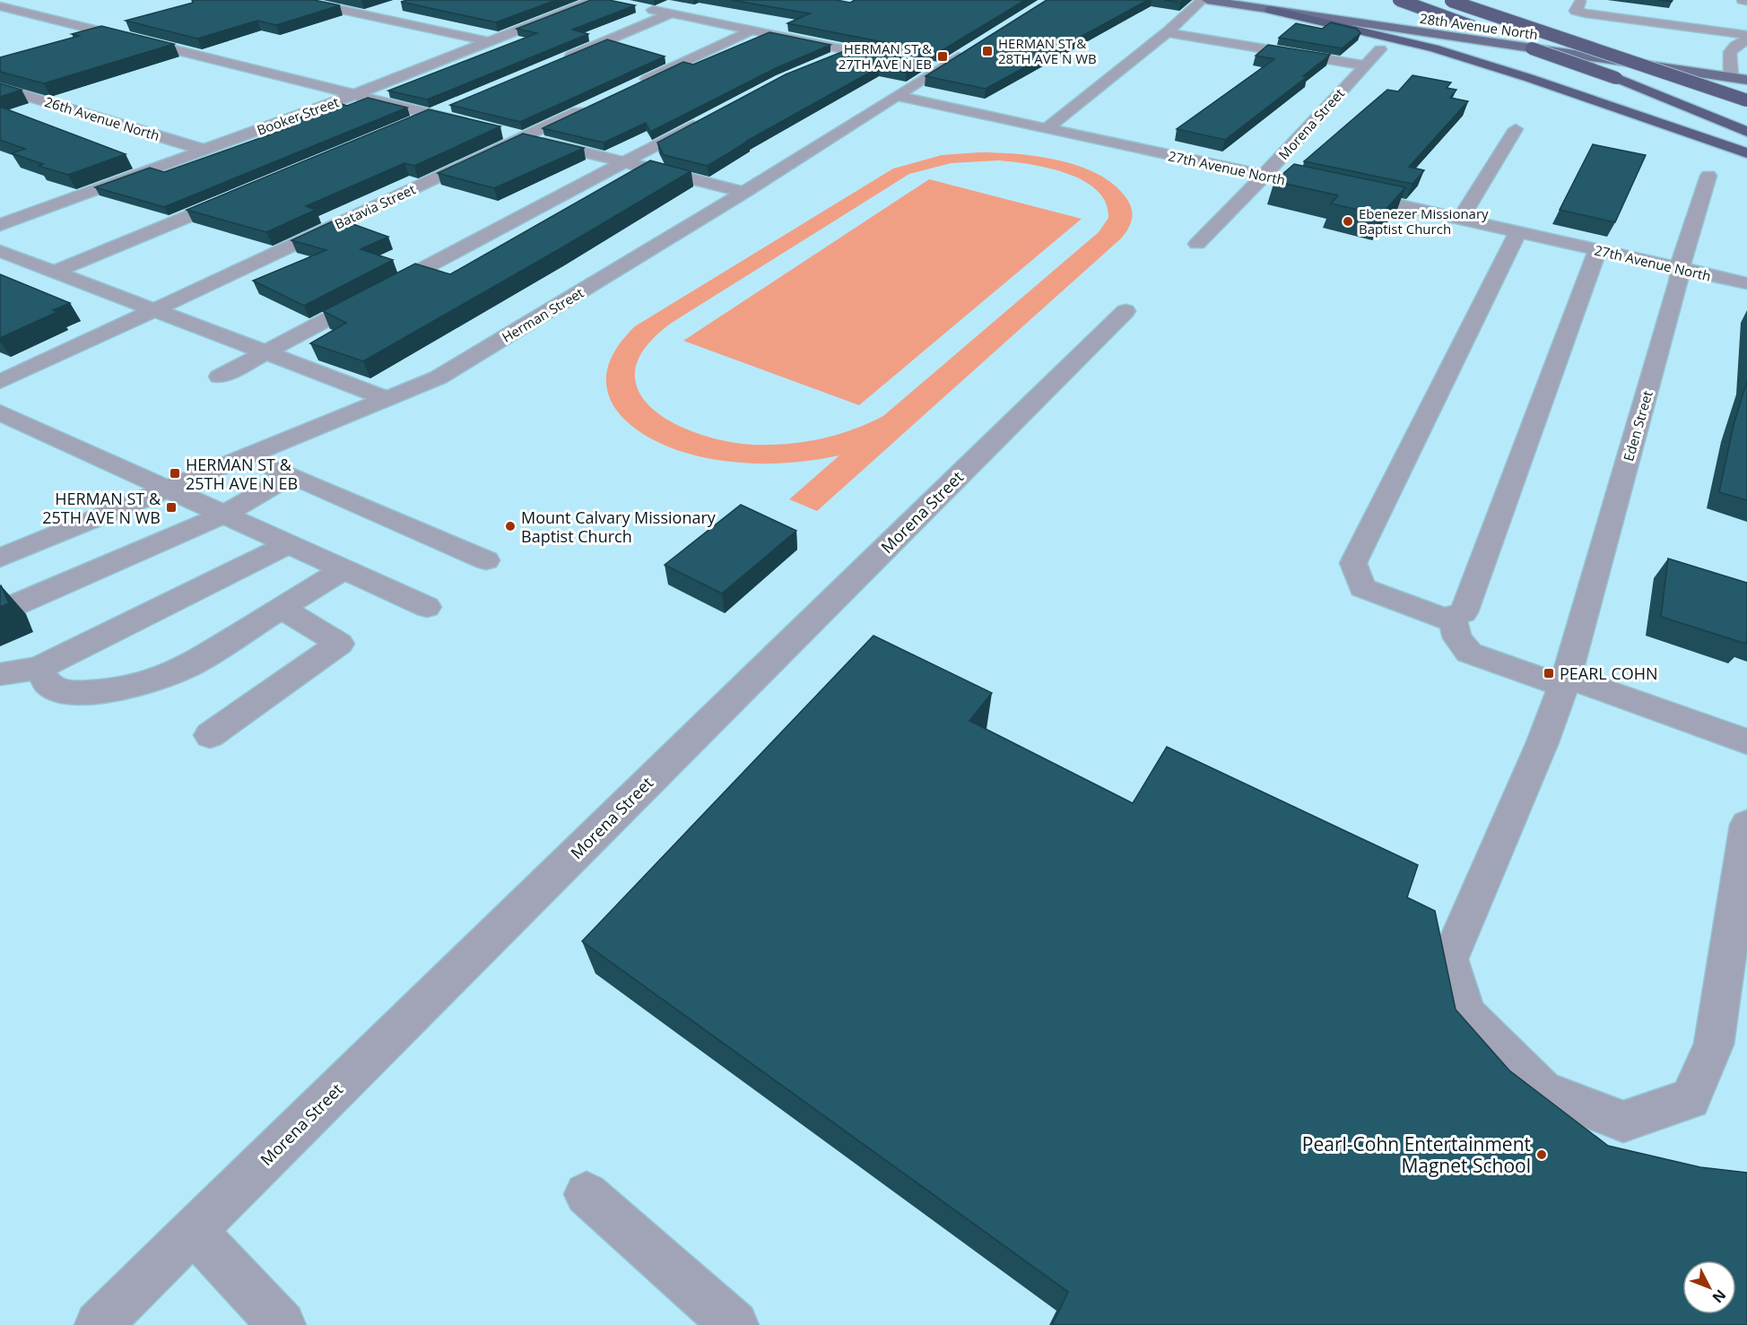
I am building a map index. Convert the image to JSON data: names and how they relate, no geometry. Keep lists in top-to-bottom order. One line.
{"streets":{"main road":["28th Avenue North"],"street":["Booker Street","26th Avenue North","Morena Street","27th Avenue North","Batavia Street","Herman Street","Eden Street"]},"crossings":[["Booker Street","26th Avenue North"],["Morena Street","27th Avenue North"],["27th Avenue North","Herman Street"],["27th Avenue North","Eden Street"]],"places":{"transit":["HERMAN ST & 28TH AVE N WB","HERMAN ST & 27TH AVE N EB","HERMAN ST & 25TH AVE N EB","HERMAN ST & 25TH AVE N WB","PEARL COHN"],"other":["Ebenezer Missionary Baptist Church","Mount Calvary Missionary Baptist Church","Pearl-Cohn Entertainment Magnet School"]},"north":"bottom right"}
